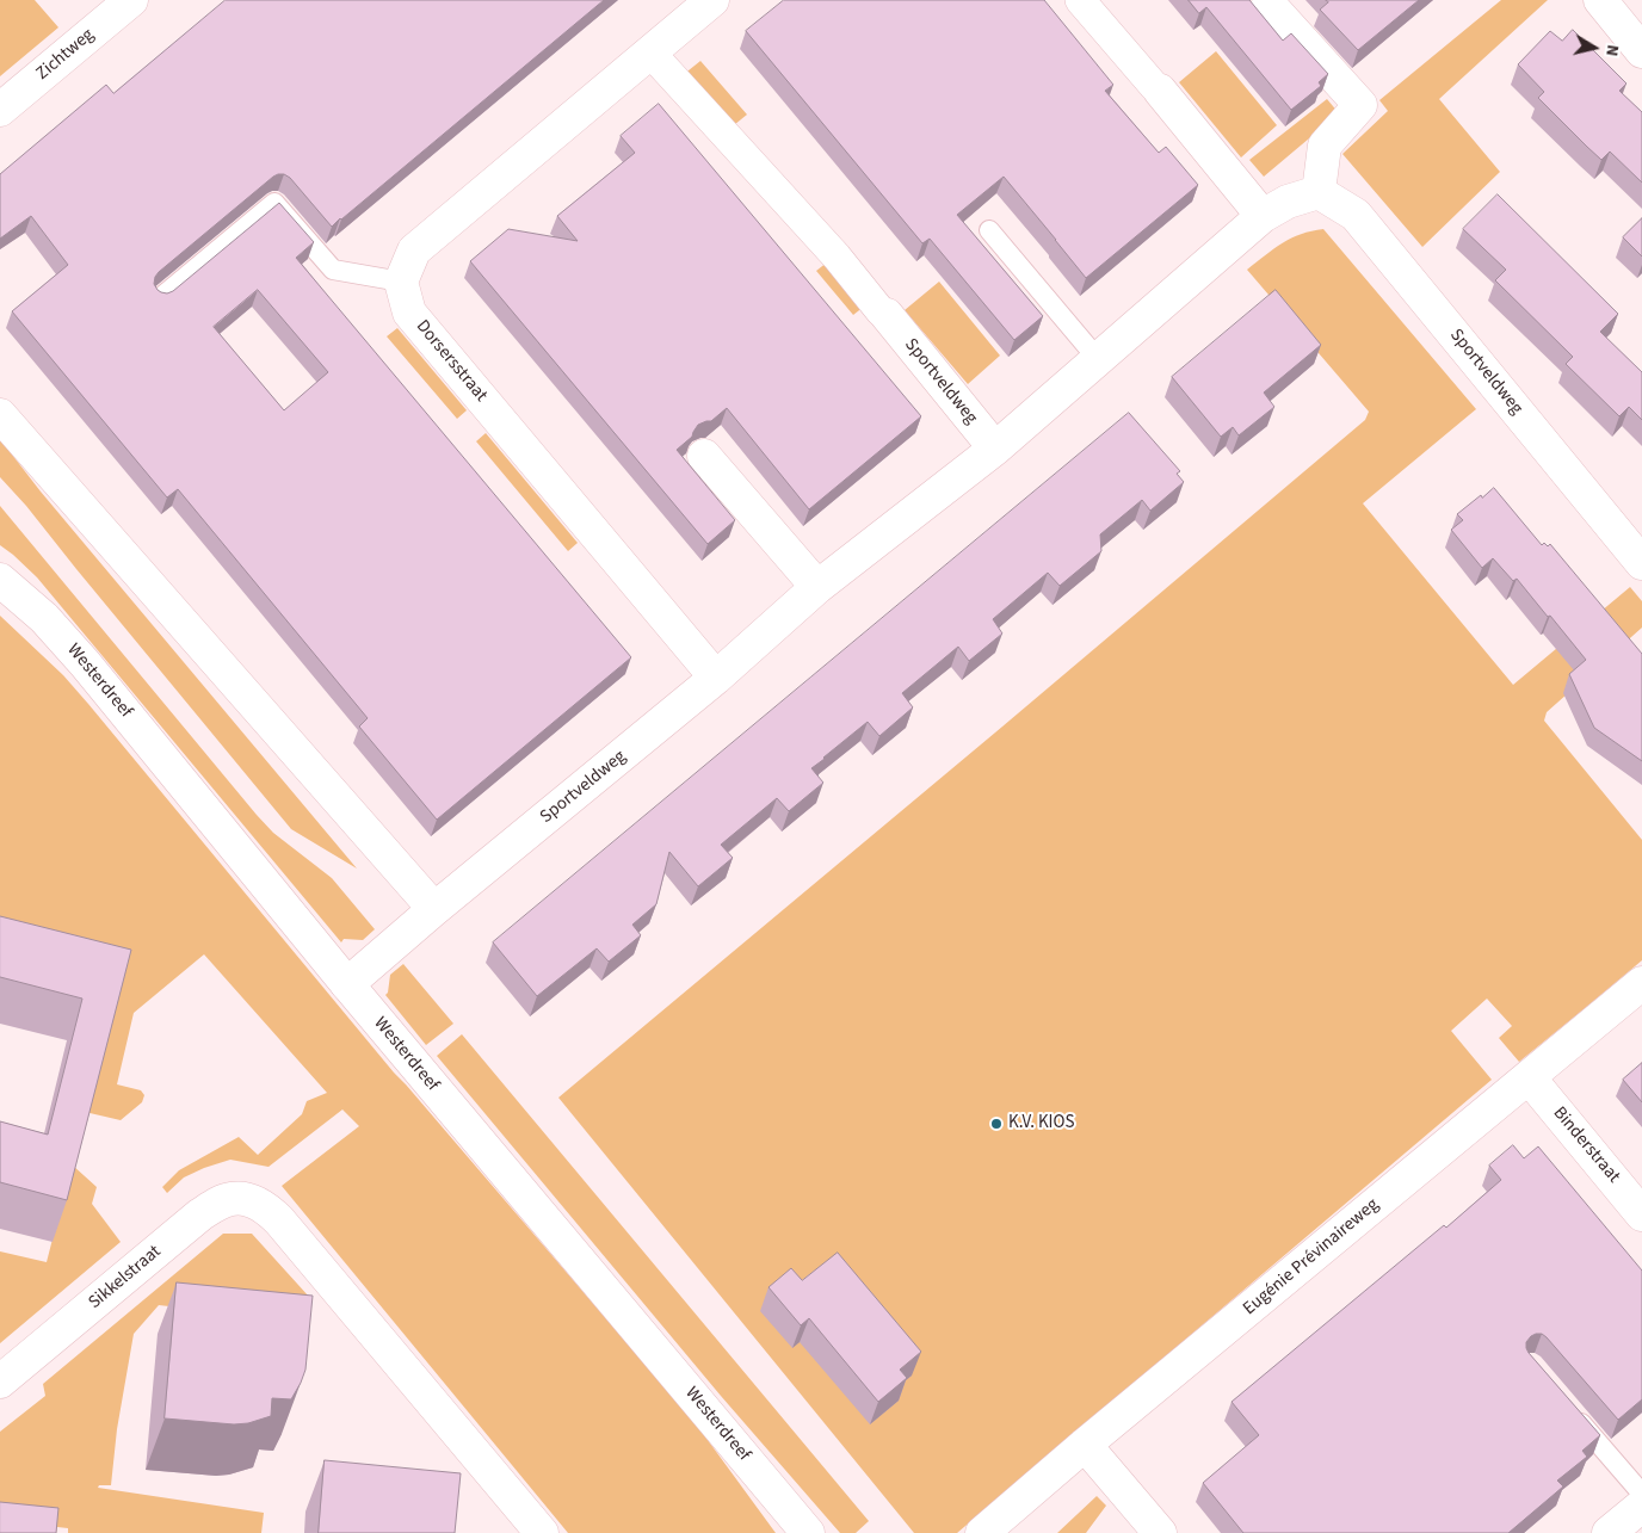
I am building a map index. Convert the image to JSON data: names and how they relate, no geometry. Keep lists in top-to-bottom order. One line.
{"streets":{"street":["Zichtweg","Dorsersstraat","Sportveldweg","Westerdreef","Binderstraat","Eugénie Prévinaireweg","Sikkelstraat"]},"crossings":[["Dorsersstraat","Sportveldweg"],["Sportveldweg","Westerdreef"],["Binderstraat","Eugénie Prévinaireweg"]],"places":["K.V. KIOS"],"north":"right"}
